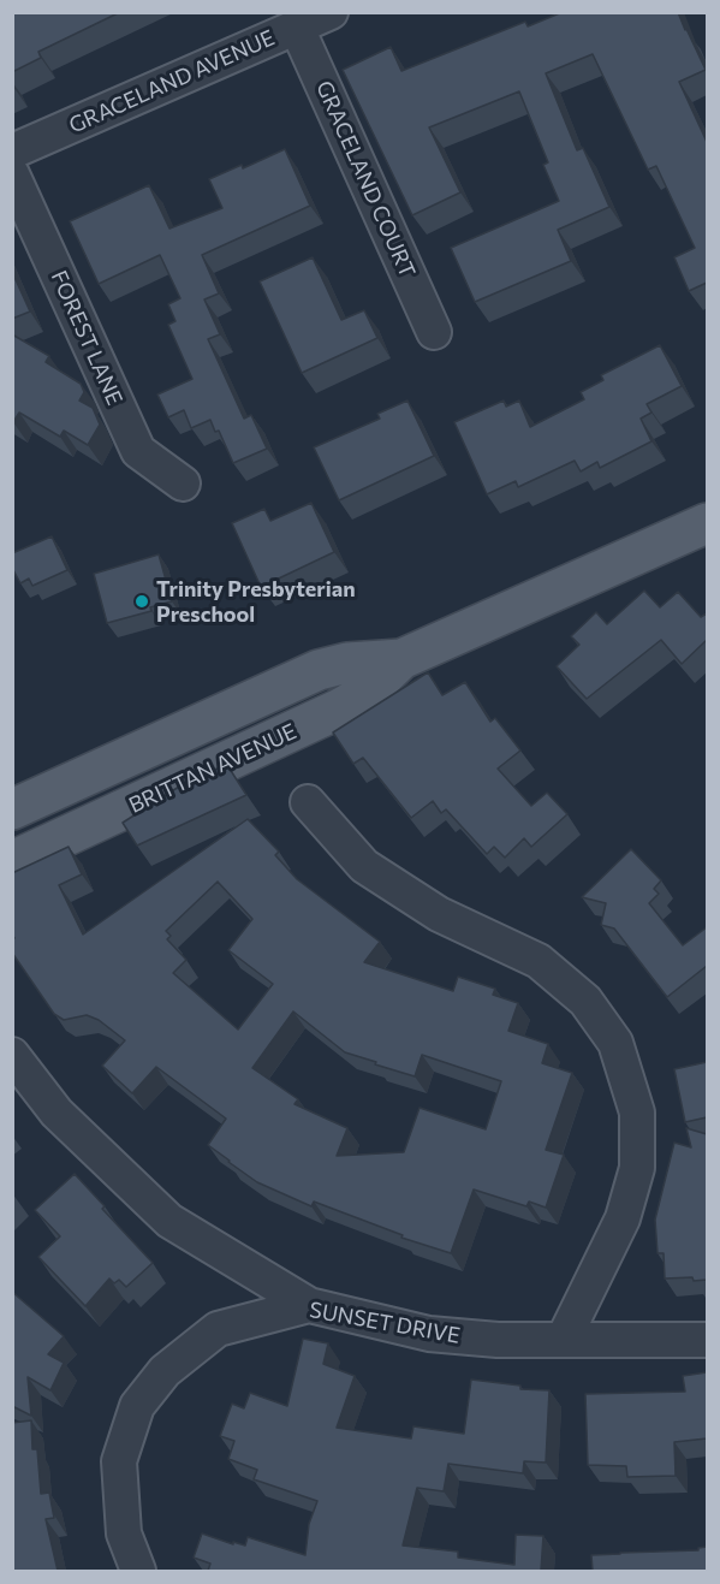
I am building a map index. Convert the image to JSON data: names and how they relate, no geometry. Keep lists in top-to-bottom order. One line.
{"streets":{"main road":["BRITTAN AVENUE"],"street":["GRACELAND AVENUE","GRACELAND COURT","FOREST LANE","SUNSET DRIVE"]},"crossings":[["GRACELAND AVENUE","GRACELAND COURT"]],"places":["Trinity Presbyterian Preschool"]}
